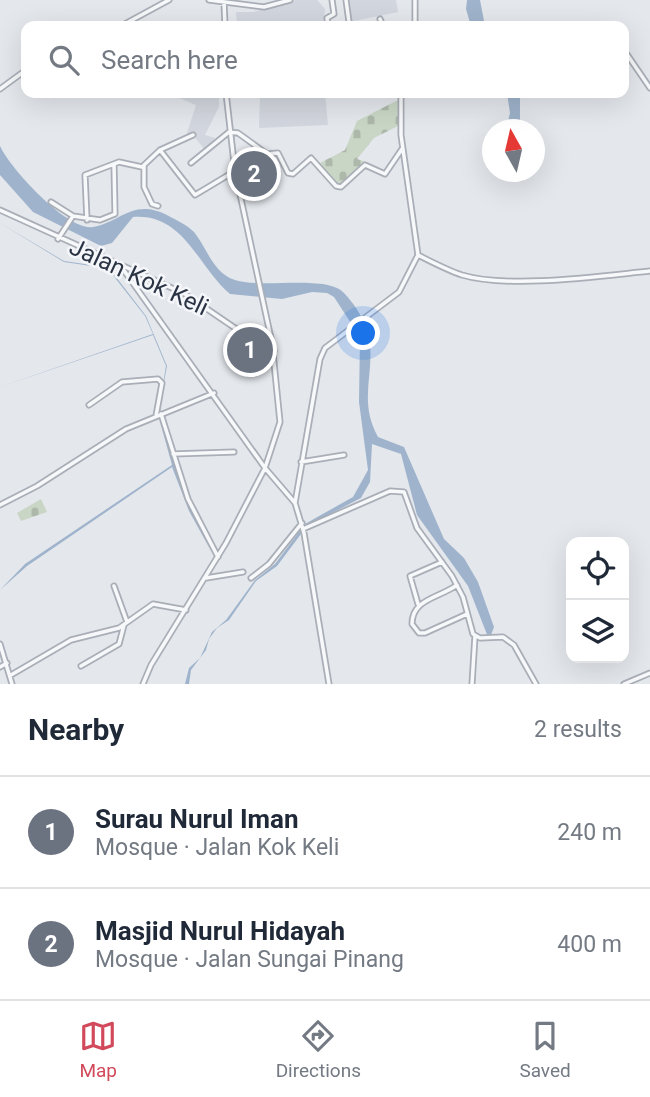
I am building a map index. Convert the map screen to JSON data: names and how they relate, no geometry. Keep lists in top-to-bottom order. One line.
{"streets":{"street":["Jalan Kok Keli"]},"north":"top","page":{"search":"Search here","pins":["2","1"],"heading":["Nearby","2 results"],"list":[{"mark":"1","name":"Surau Nurul Iman","note":"Mosque · Jalan Kok Keli","value":"240 m"},{"mark":"2","name":"Masjid Nurul Hidayah","note":"Mosque · Jalan Sungai Pinang","value":"400 m"}],"nav":["Map","Directions","Saved"]}}
